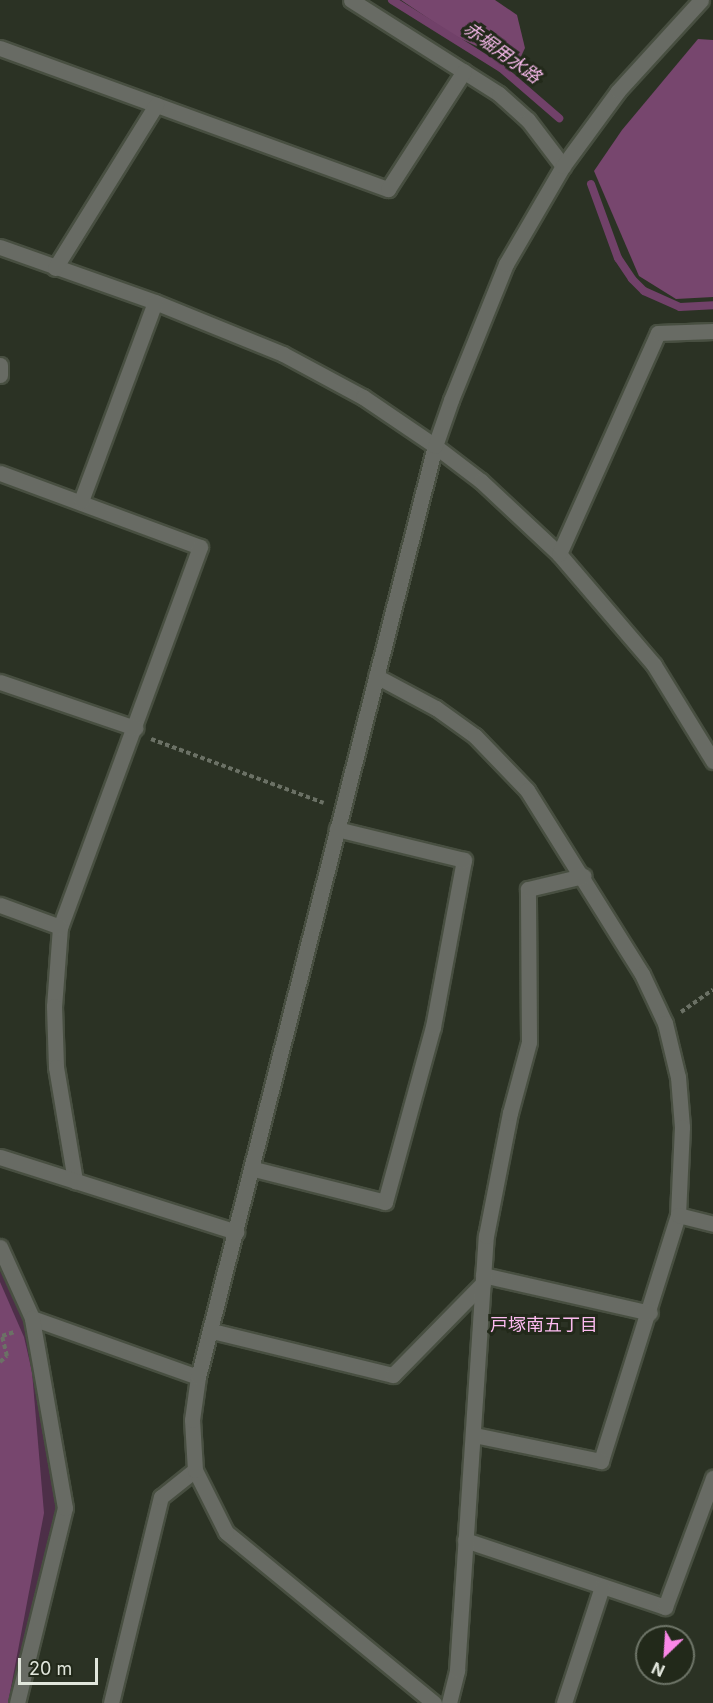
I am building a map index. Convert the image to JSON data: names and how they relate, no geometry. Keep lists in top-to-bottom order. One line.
{"districts":["戸塚南五丁目"],"water":["赤堀用水路"],"scale_bar":"20 m","north":"bottom left"}
